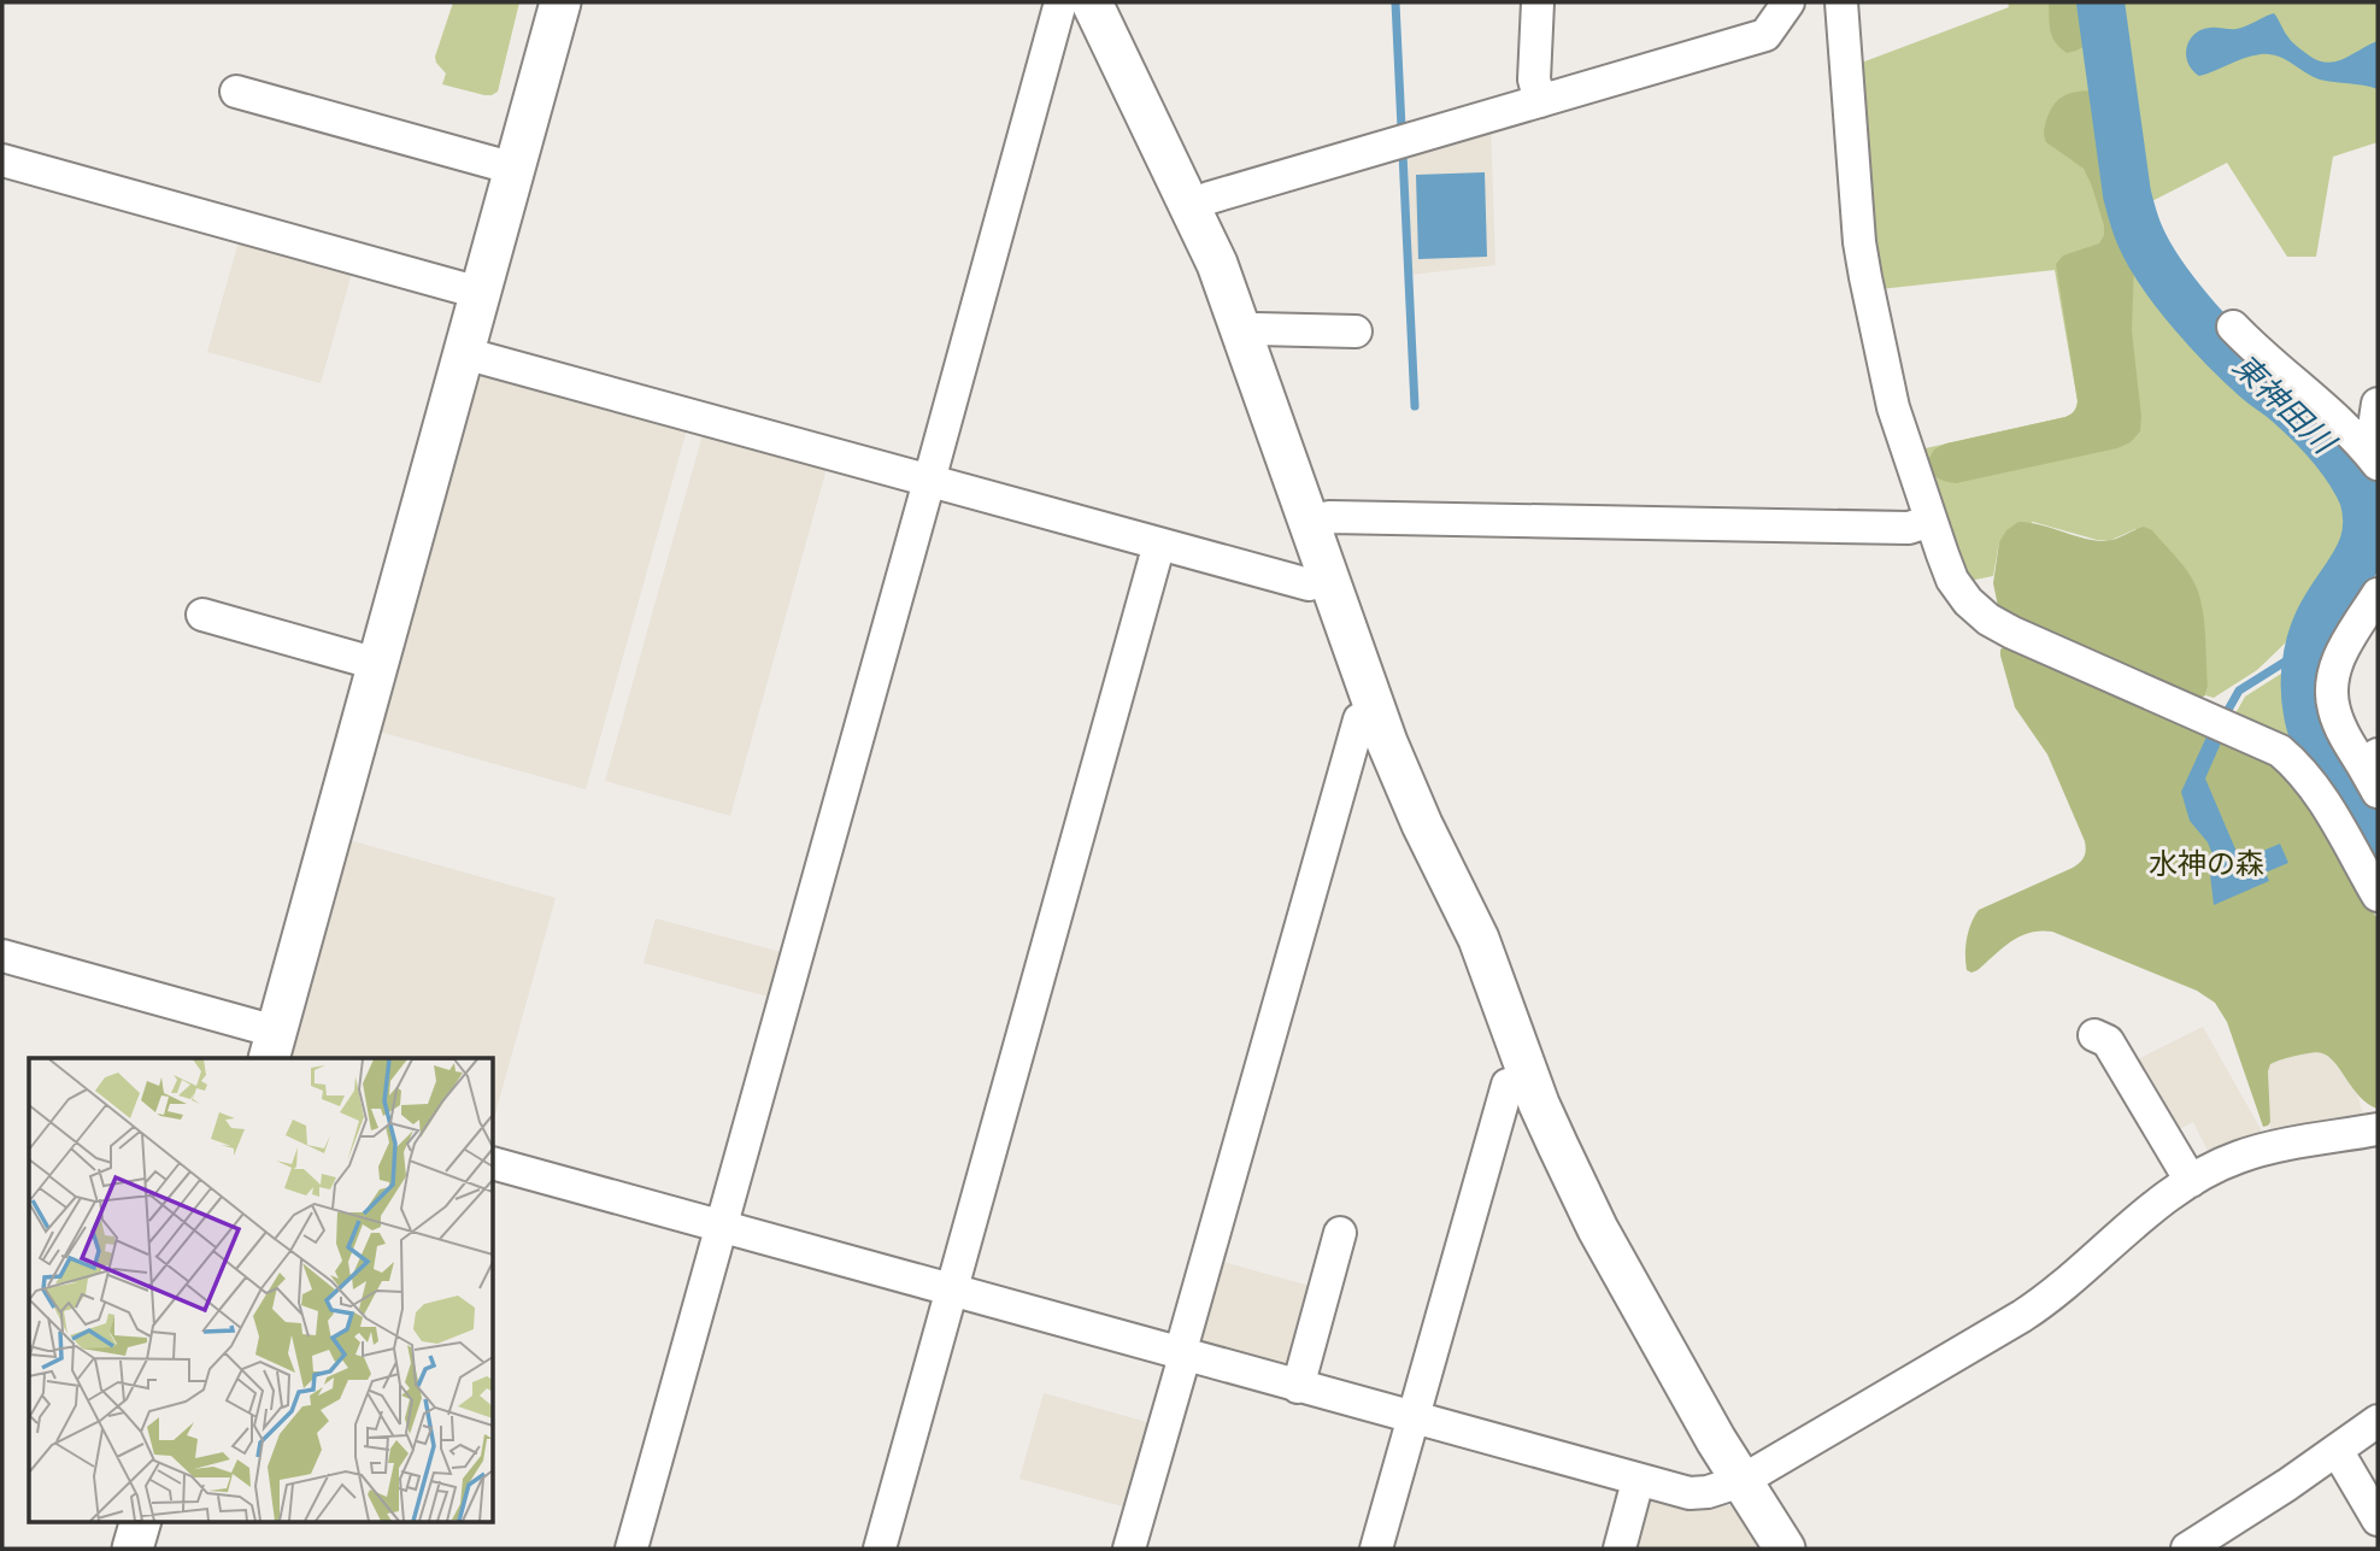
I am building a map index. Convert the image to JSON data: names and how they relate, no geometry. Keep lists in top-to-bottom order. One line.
{"water":["東神田川"],"parks":["水神の森"]}
